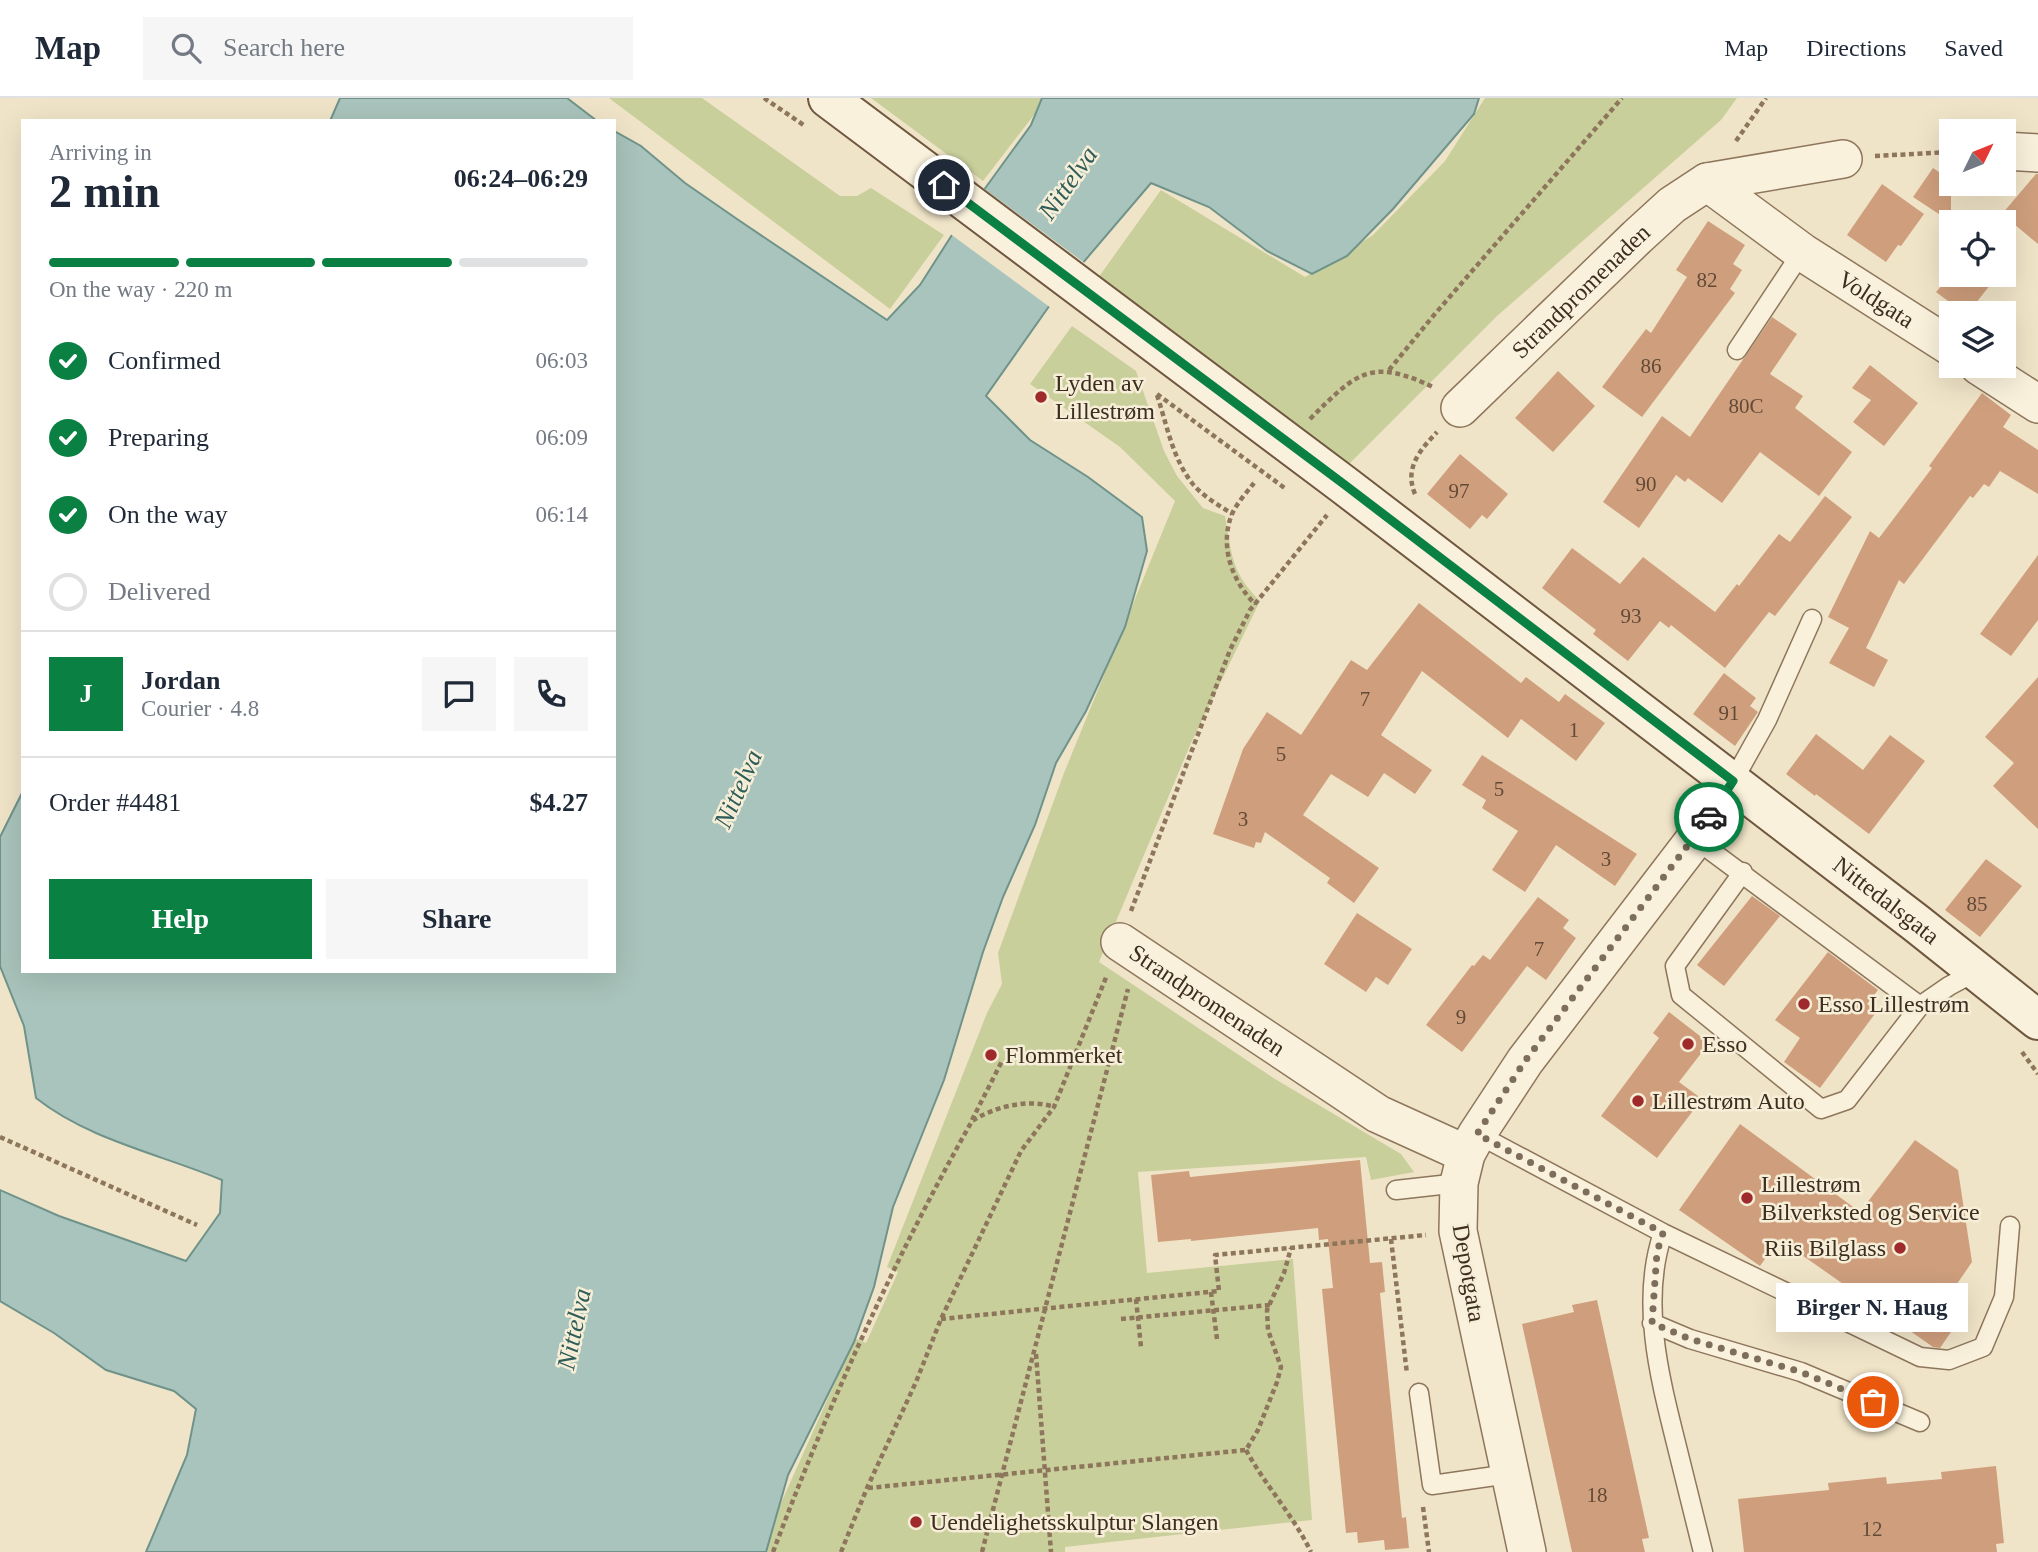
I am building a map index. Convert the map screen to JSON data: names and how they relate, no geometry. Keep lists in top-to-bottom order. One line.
{"streets":{"main road":["Nittedalsgata"],"street":["Strandpromenaden","Voldgata","Depotgata"]},"crossings":[["Strandpromenaden","Voldgata"],["Strandpromenaden","Depotgata"]],"water":["Nittelva"],"places":["Lyden av Lillestrøm","Esso Lillestrøm","Esso","Flommerket","Lillestrøm Auto","Lillestrøm Bilverksted og Service","Riis Bilglass","Birger N. Haug","Uendelighetsskulptur Slangen"],"house_numbers":["82","86","80C","90","97","93","7","91","1","5","5","3","3","85","7","9","18","12"],"north":"top right","page":{"header":"Map","search":"Search here","nav":["Map","Directions","Saved"],"heading":["2 min","Arriving in","06:24–06:29"],"panel":["Jordan","Courier · 4.8","Order #4481","$4.27"],"bar":"On the way · 220 m","list":[["Confirmed","06:03"],["Preparing","06:09"],["On the way","06:14"],"Delivered"],"round":"J","buttons":["Help","Share"],"bubble":"Birger N. Haug"}}
